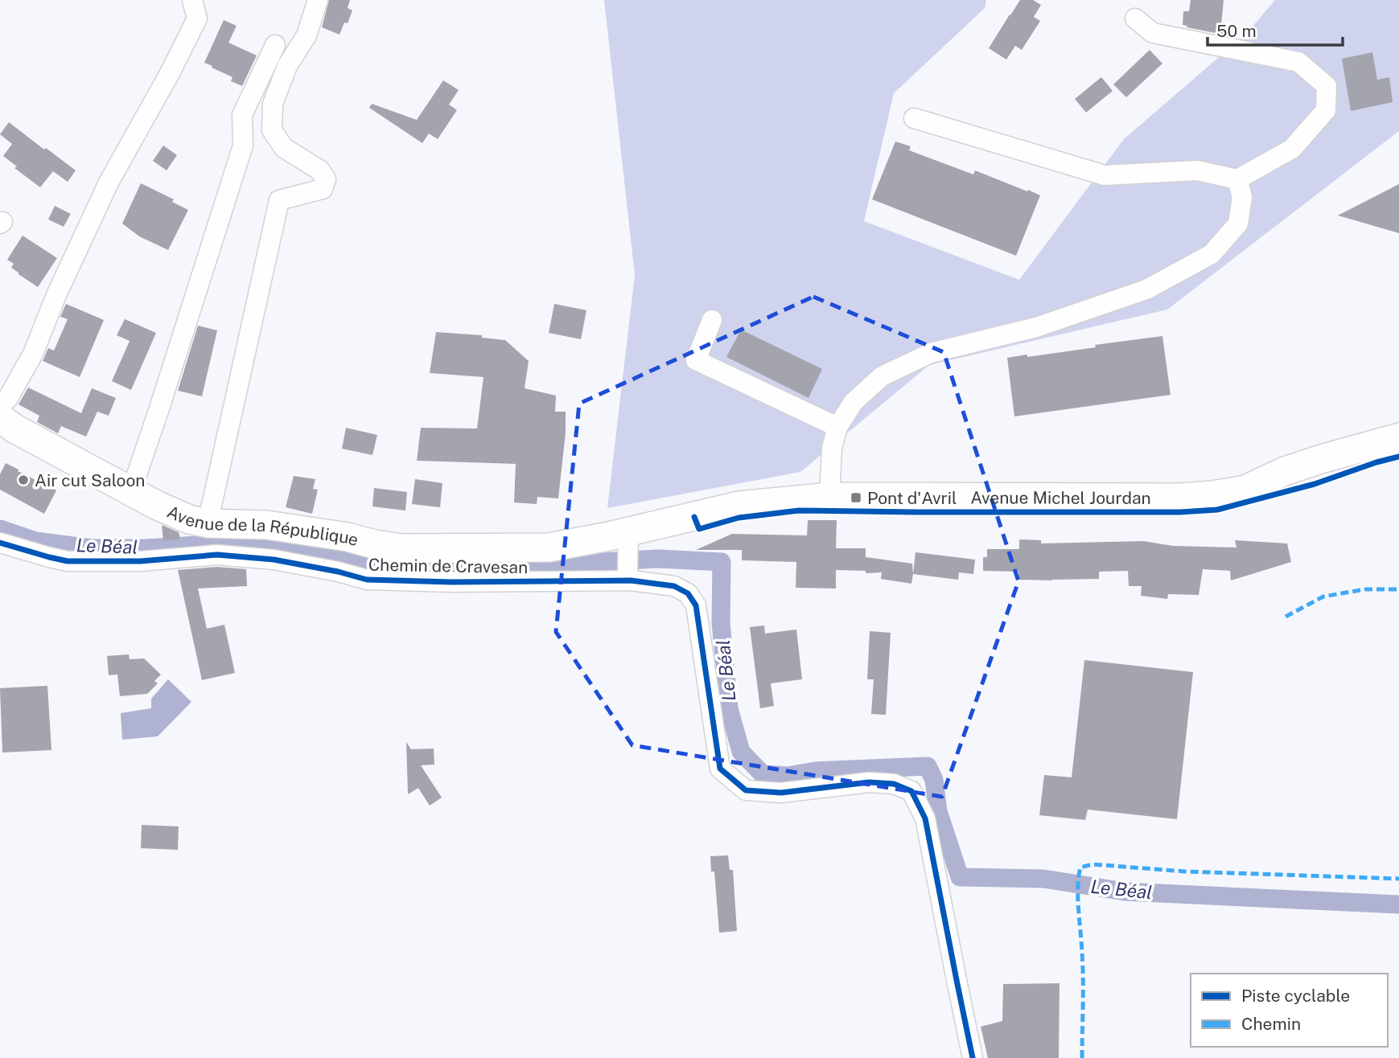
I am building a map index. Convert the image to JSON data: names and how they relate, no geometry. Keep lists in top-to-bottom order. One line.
{"streets":{"main road":["Avenue Michel Jourdan","Avenue de la République"],"street":["Chemin de Cravesan"]},"crossings":[["Avenue Michel Jourdan","Avenue de la République"]],"water":["Le Béal"],"places":{"other":["Air cut Saloon"],"transit":["Pont d'Avril"]},"legend":["Piste cyclable","Chemin"],"scale_bar":"50 m"}
